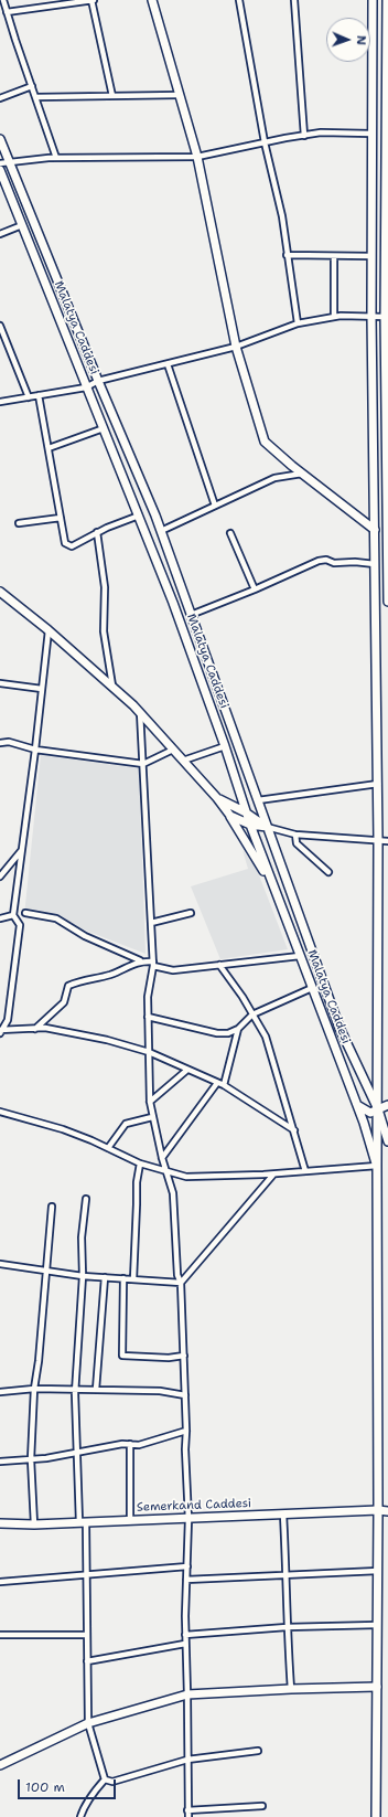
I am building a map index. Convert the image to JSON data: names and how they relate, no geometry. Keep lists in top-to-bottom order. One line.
{"streets":{"street":["Malatya Caddesi","Semerkand Caddesi"]},"scale_bar":"100 m","north":"right"}
